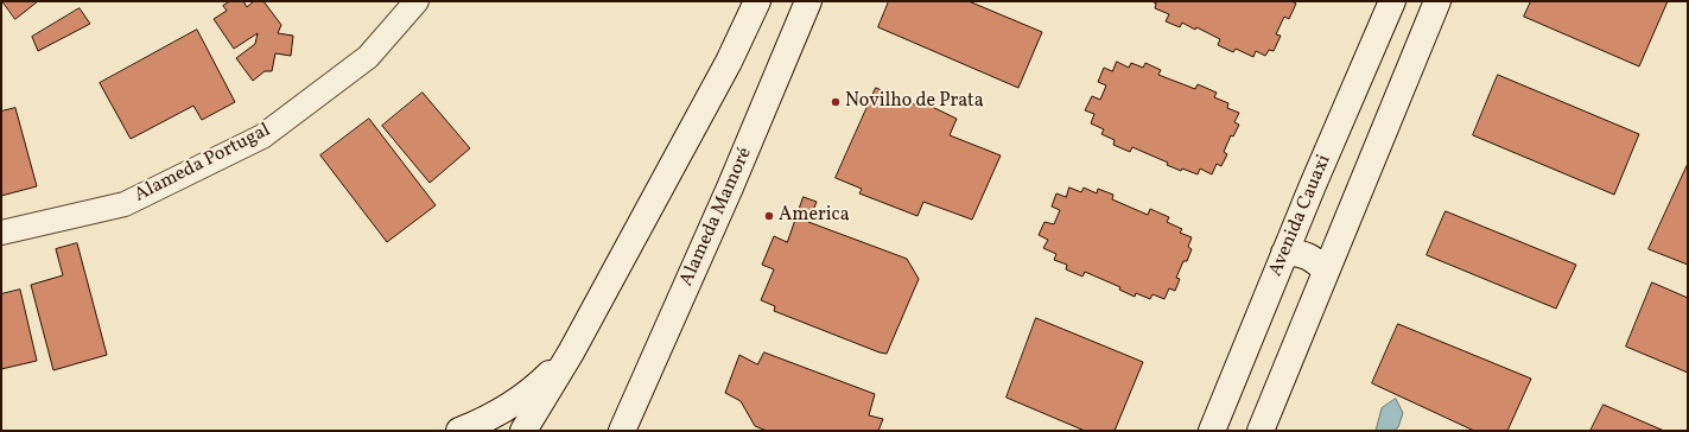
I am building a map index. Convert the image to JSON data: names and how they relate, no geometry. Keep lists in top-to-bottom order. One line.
{"streets":{"main road":["Avenida Cauaxi","Alameda Mamoré"],"street":["Alameda Portugal"]},"places":["Novilho de Prata","America"]}
